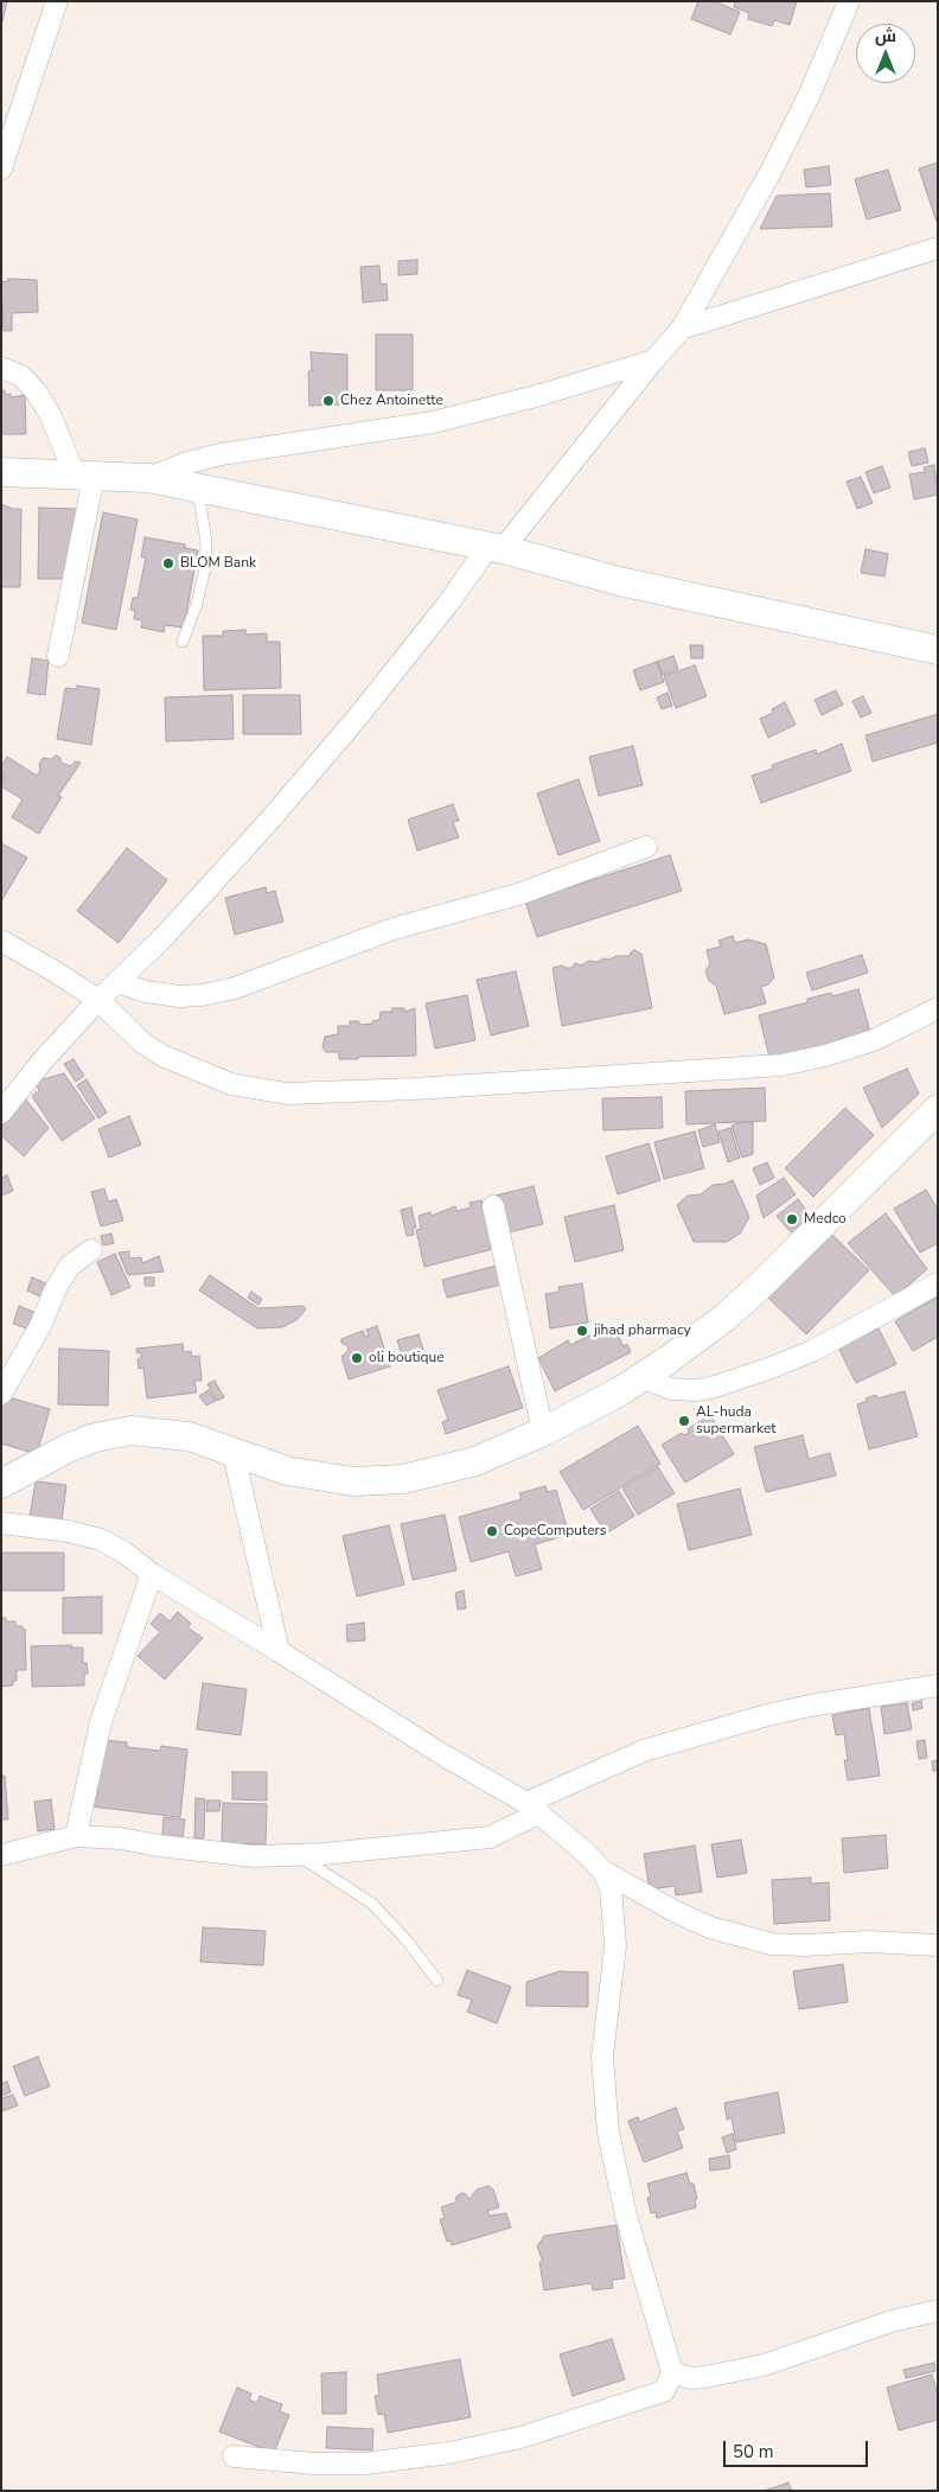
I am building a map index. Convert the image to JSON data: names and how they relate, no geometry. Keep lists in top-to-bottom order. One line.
{"places":["Chez Antoinette","BLOM Bank","Medco","jihad pharmacy","oli boutique","AL-huda supermarket","CopeComputers"],"scale_bar":"50 m","north":"top"}
